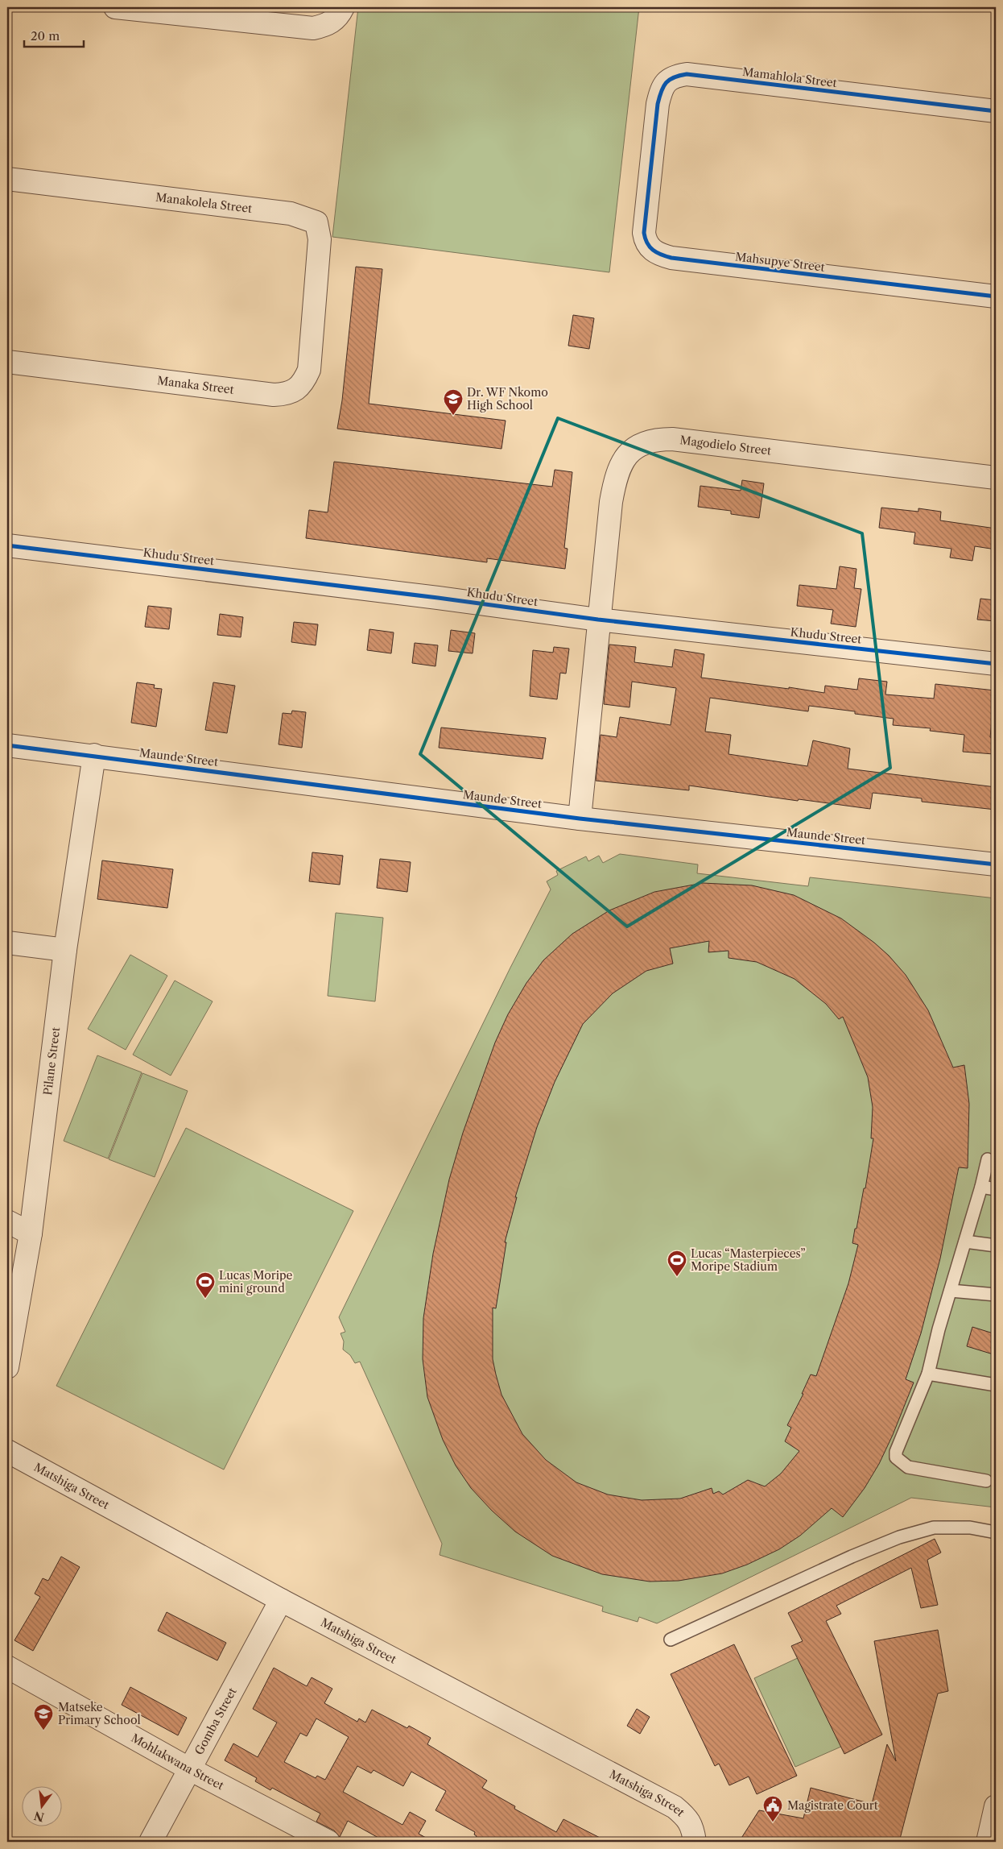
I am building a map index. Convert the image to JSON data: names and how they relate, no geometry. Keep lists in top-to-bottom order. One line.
{"streets":{"street":["Mamahlola Street","Manakolela Street","Mahsupye Street","Manaka Street","Magodielo Street","Khudu Street","Maunde Street","Pilane Street","Matshiga Street","Gomba Street","Mohlakwana Street"]},"crossings":[["Mamahlola Street","Mahsupye Street"],["Manakolela Street","Manaka Street"],["Magodielo Street","Khudu Street"],["Magodielo Street","Maunde Street"],["Maunde Street","Pilane Street"],["Matshiga Street","Gomba Street"],["Gomba Street","Mohlakwana Street"]],"places":{"school or university":["Dr. WF Nkomo High School","Matseke Primary School"],"sports":["Lucas “Masterpieces” Moripe Stadium","Lucas Moripe mini ground"],"public building":["Magistrate Court"]},"scale_bar":"20 m","north":"bottom"}
